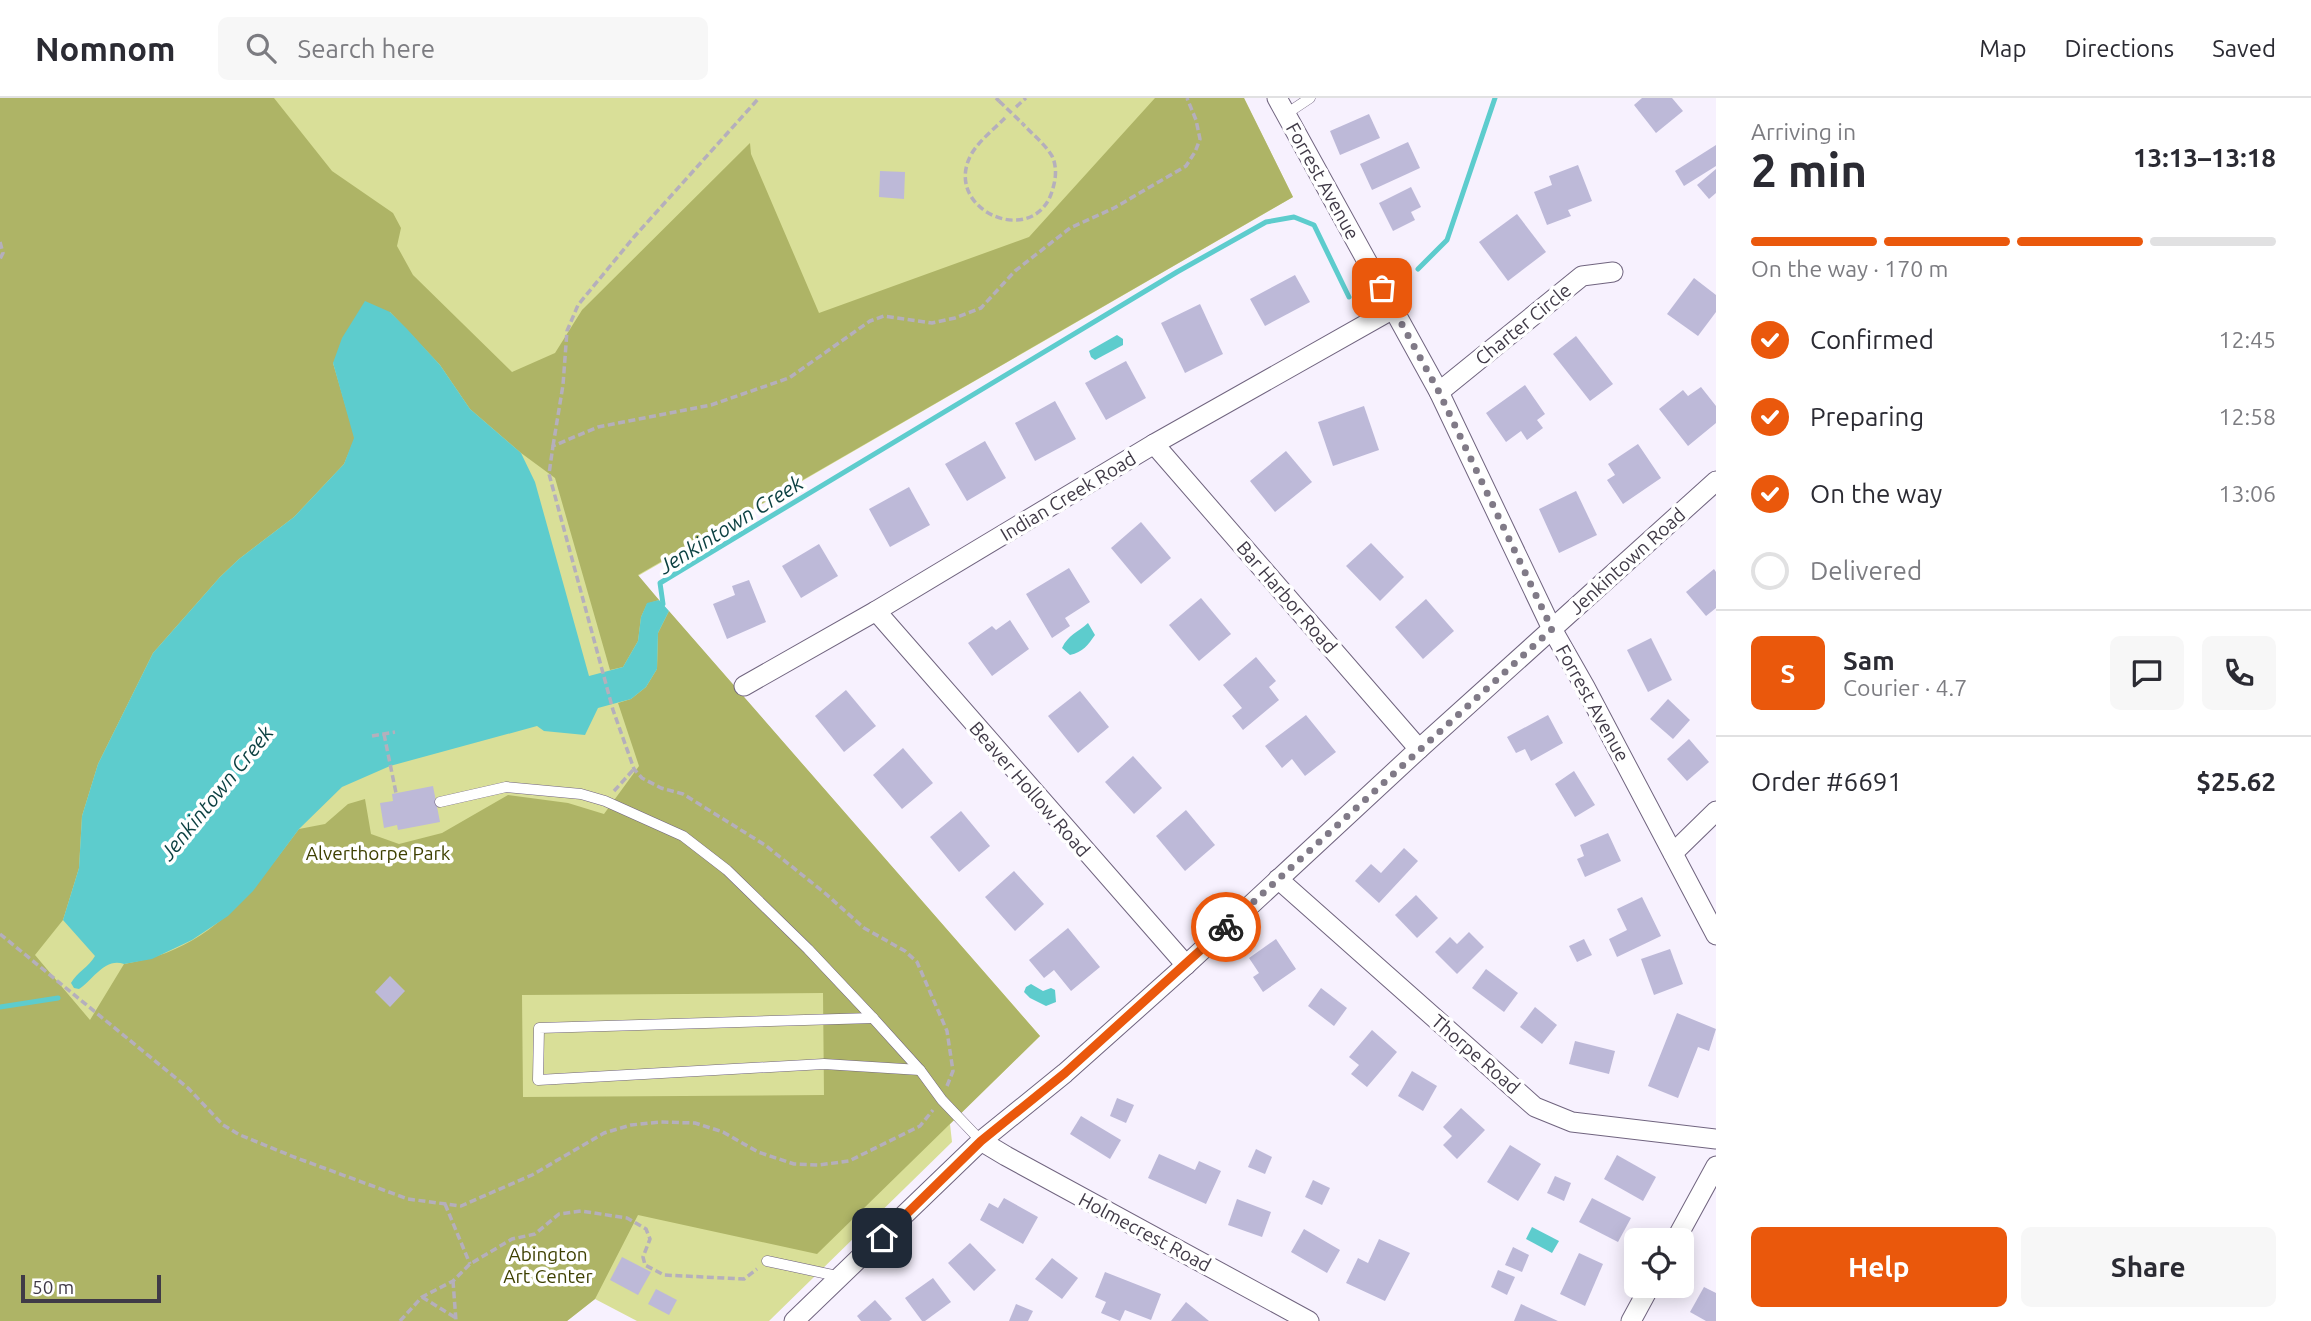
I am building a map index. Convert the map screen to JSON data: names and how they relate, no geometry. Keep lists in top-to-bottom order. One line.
{"streets":{"street":["Forrest Avenue","Charter Circle","Indian Creek Road","Jenkintown Road","Bar Harbor Road","Beaver Hollow Road","Thorpe Road","Holmecrest Road"]},"crossings":[["Forrest Avenue","Charter Circle"],["Forrest Avenue","Indian Creek Road"],["Forrest Avenue","Jenkintown Road"],["Indian Creek Road","Bar Harbor Road"],["Indian Creek Road","Beaver Hollow Road"],["Jenkintown Road","Bar Harbor Road"],["Jenkintown Road","Beaver Hollow Road"],["Jenkintown Road","Thorpe Road"],["Jenkintown Road","Holmecrest Road"]],"water":["Jenkintown Creek"],"parks":["Alverthorpe Park","Abington Art Center"],"scale_bar":"50 m","page":{"header":"Nomnom","search":"Search here","nav":["Map","Directions","Saved"],"heading":["2 min","Arriving in","13:13–13:18"],"panel":["Sam","Courier · 4.7","Order #6691","$25.62"],"bar":"On the way · 170 m","list":[["Confirmed","12:45"],["Preparing","12:58"],["On the way","13:06"],"Delivered"],"round":"S","buttons":["Help","Share"],"scale":"50 m"}}
